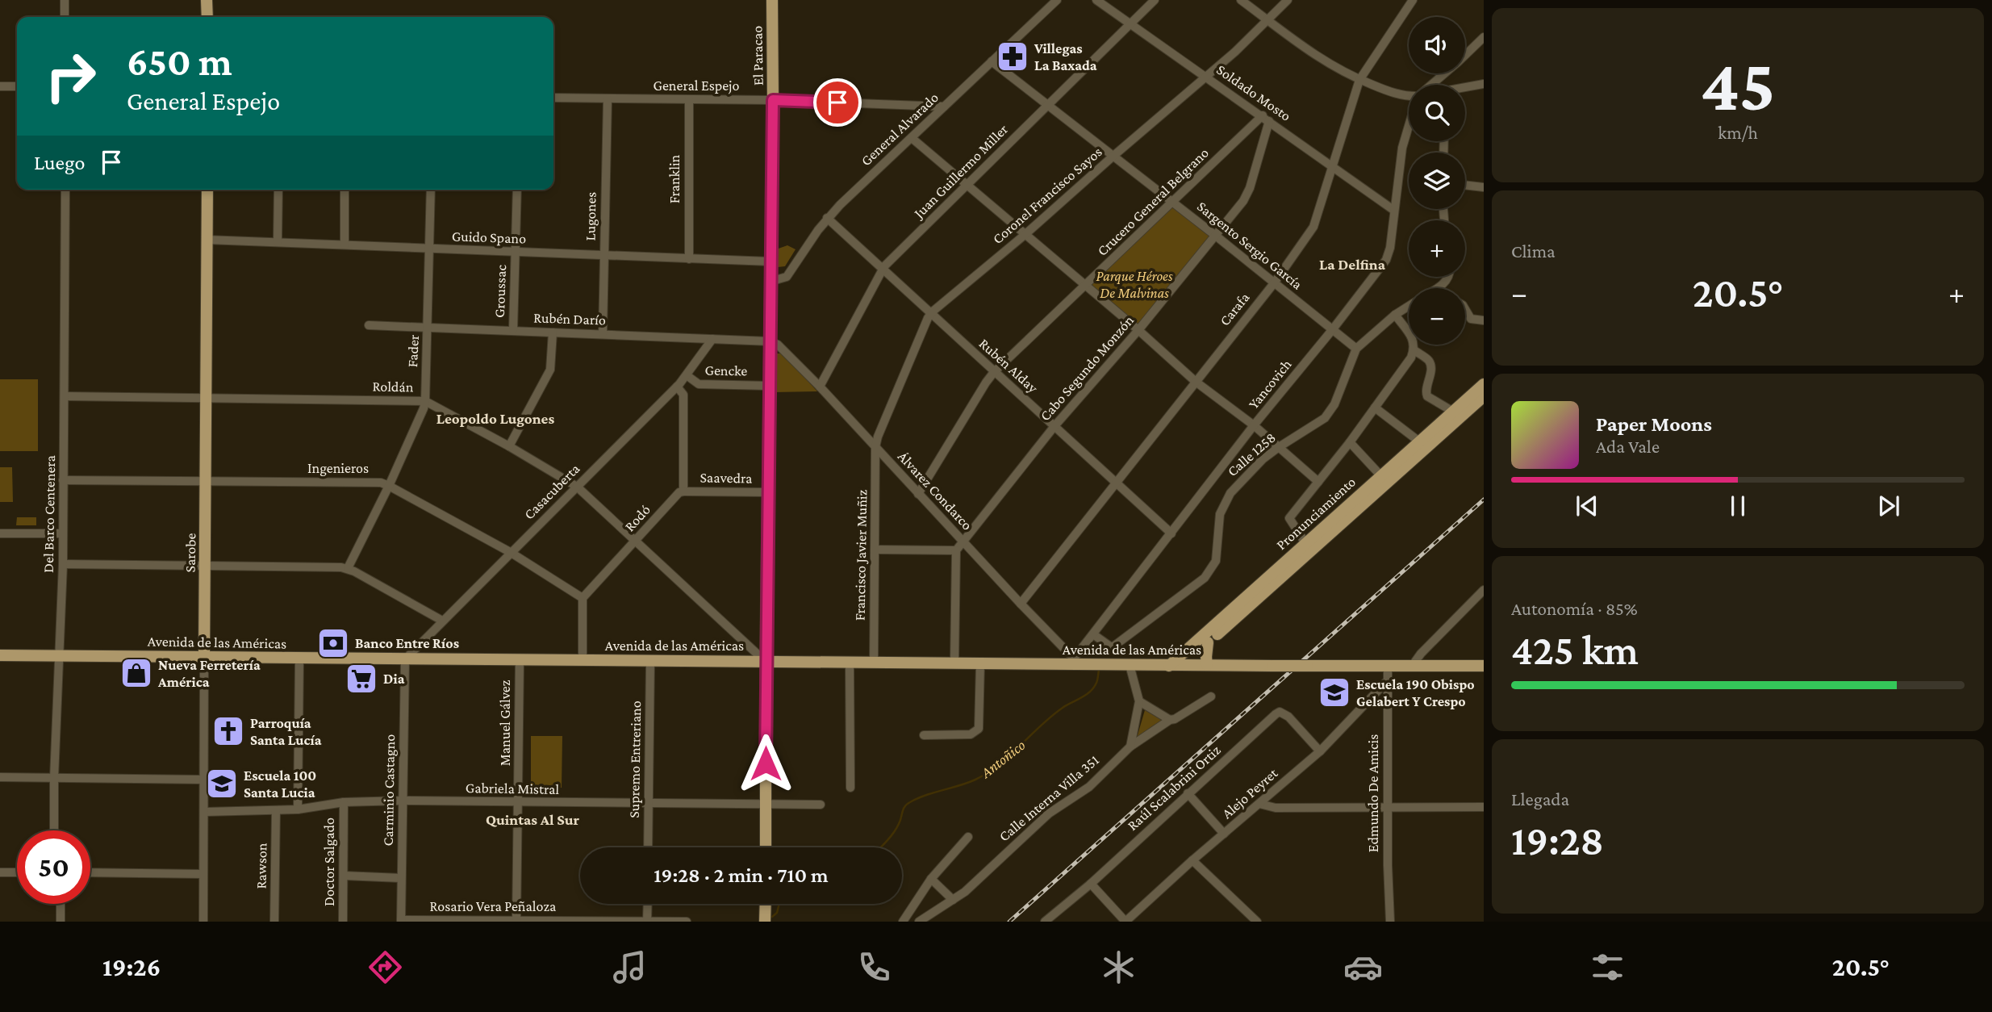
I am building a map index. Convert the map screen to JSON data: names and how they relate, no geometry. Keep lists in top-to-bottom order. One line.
{"streets":{"main road":["El Paracao","Pronunciamiento","Sarobe","Avenida de las Américas"],"street":["General Espejo","Soldado Mosto","General Alvarado","Juan Guillermo Miller","Franklin","Coronel Francisco Sayos","Crucero General Belgrano","Lugones","Guido Spano","Sargento Sergio García","Groussac","Carafa","Rubén Darío","Fader","Rubén Alday","Cabo Segundo Monzón","Gencke","Yancovich","Roldán","Calle 1258","Ingenieros","Saavedra","Álvarez Condarco","Casacuberta","Del Barco Centenera","Rodó","Francisco Javier Muñiz","Manuel Gálvez","Supremo Entreriano","Raúl Scalabrini Ortiz","Gabriela Mistral","Carminio Castagno","Alejo Peyret","Edmundo De Amicis","Calle Interna Villa 351","Doctor Salgado","Rawson","Rosario Vera Peñaloza"]},"crossings":[["El Paracao","General Espejo"],["El Paracao","General Alvarado"],["El Paracao","Guido Spano"],["El Paracao","Rubén Darío"],["El Paracao","Gencke"],["El Paracao","Roldán"],["El Paracao","Saavedra"],["El Paracao","Álvarez Condarco"],["El Paracao","Avenida de las Américas"],["El Paracao","Gabriela Mistral"],["General Espejo","General Alvarado"],["General Espejo","Franklin"],["General Espejo","Lugones"],["Soldado Mosto","Juan Guillermo Miller"],["Soldado Mosto","Coronel Francisco Sayos"],["Soldado Mosto","Crucero General Belgrano"],["Soldado Mosto","Carafa"],["Soldado Mosto","Cabo Segundo Monzón"],["Soldado Mosto","Yancovich"],["General Alvarado","Sargento Sergio García"],["General Alvarado","Rubén Alday"],["Juan Guillermo Miller","Sargento Sergio García"],["Juan Guillermo Miller","Rubén Alday"],["Juan Guillermo Miller","Álvarez Condarco"],["Franklin","Guido Spano"],["Coronel Francisco Sayos","Sargento Sergio García"],["Coronel Francisco Sayos","Rubén Alday"],["Coronel Francisco Sayos","Álvarez Condarco"],["Coronel Francisco Sayos","Francisco Javier Muñiz"],["Crucero General Belgrano","Sargento Sergio García"],["Crucero General Belgrano","Rubén Alday"],["Crucero General Belgrano","Cabo Segundo Monzón"],["Crucero General Belgrano","Álvarez Condarco"],["Lugones","Guido Spano"],["Lugones","Rubén Darío"],["Guido Spano","Groussac"],["Guido Spano","Fader"],["Guido Spano","Sarobe"],["Sargento Sergio García","Carafa"],["Sargento Sergio García","Cabo Segundo Monzón"],["Sargento Sergio García","Yancovich"],["Sargento Sergio García","Calle 1258"],["Groussac","Rubén Darío"],["Carafa","Rubén Alday"],["Carafa","Álvarez Condarco"],["Rubén Darío","Fader"],["Rubén Darío","Álvarez Condarco"],["Rubén Darío","Casacuberta"],["Fader","Roldán"],["Fader","Ingenieros"],["Rubén Alday","Cabo Segundo Monzón"],["Rubén Alday","Yancovich"],["Cabo Segundo Monzón","Álvarez Condarco"],["Gencke","Casacuberta"],["Yancovich","Calle 1258"],["Yancovich","Álvarez Condarco"],["Yancovich","Avenida de las Américas"],["Roldán","Casacuberta"],["Roldán","Del Barco Centenera"],["Roldán","Rodó"],["Roldán","Sarobe"],["Roldán","Avenida de las Américas"],["Ingenieros","Casacuberta"],["Ingenieros","Del Barco Centenera"],["Ingenieros","Rodó"],["Ingenieros","Sarobe"],["Saavedra","Rodó"],["Álvarez Condarco","Francisco Javier Muñiz"],["Álvarez Condarco","Avenida de las Américas"],["Casacuberta","Avenida de las Américas"],["Casacuberta","Carminio Castagno"],["Pronunciamiento","Avenida de las Américas"],["Del Barco Centenera","Avenida de las Américas"],["Sarobe","Avenida de las Américas"],["Sarobe","Gabriela Mistral"],["Francisco Javier Muñiz","Avenida de las Américas"],["Avenida de las Américas","Manuel Gálvez"],["Avenida de las Américas","Supremo Entreriano"],["Avenida de las Américas","Carminio Castagno"],["Avenida de las Américas","Edmundo De Amicis"],["Manuel Gálvez","Gabriela Mistral"],["Manuel Gálvez","Rosario Vera Peñaloza"],["Supremo Entreriano","Gabriela Mistral"],["Raúl Scalabrini Ortiz","Alejo Peyret"],["Gabriela Mistral","Carminio Castagno"],["Gabriela Mistral","Doctor Salgado"],["Gabriela Mistral","Rawson"],["Carminio Castagno","Rosario Vera Peñaloza"],["Alejo Peyret","Edmundo De Amicis"]],"districts":["La Delfina","Leopoldo Lugones","Quintas Al Sur"],"water":["Antoñico"],"parks":["Parque Héroes De Malvinas"],"places":{"pharmacy":["Villegas La Baxada"],"bank":["Banco Entre Ríos"],"shop":["Nueva Ferretería América"],"supermarket":["Dia"],"school or university":["Escuela 190 Obispo Gelabert Y Crespo","Escuela 100 Santa Lucia"],"church":["Parroquía Santa Lucía"]},"page":{"tile":[["45","km/h"],"Clima",["Autonomía · 85%","425 km"],["Llegada","19:28"]],"map_buttons":["+","−"],"turn":["650 m","General Espejo"],"then":"Luego","heat":["−","20.5°","+"],"song":["Paper Moons","Ada Vale"],"limit":"50","trip":"19:28 · 2 min · 710 m","tabs":["19:26","20.5°"]}}
